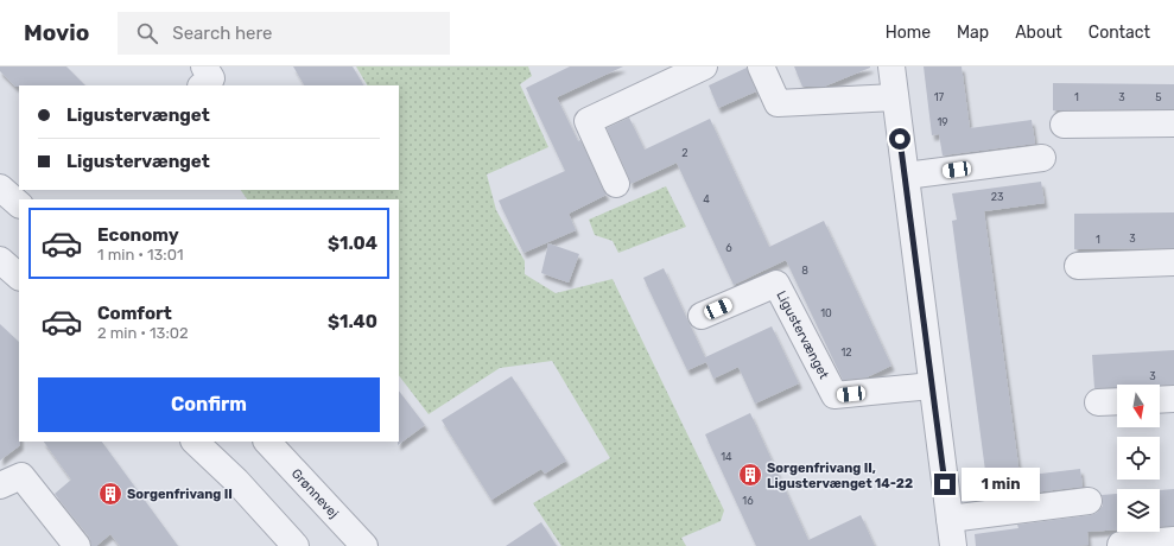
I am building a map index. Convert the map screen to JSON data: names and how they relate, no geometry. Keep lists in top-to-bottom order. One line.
{"streets":{"street":["Ligustervænget","Grønnevej"]},"places":{"building":["Sorgenfrivang II, Ligustervænget 14-22","Sorgenfrivang II"]},"house_numbers":["17","1","3","5","19","2","23","4","3","1","6","8","10","12","3","14","16"],"north":"bottom","page":{"header":"Movio","search":"Search here","nav":["Home","Map","About","Contact"],"banner":["Ligustervænget","Ligustervænget"],"list":[{"name":"Economy","note":"1 min · 13:01","value":"$1.04"},{"name":"Comfort","note":"2 min · 13:02","value":"$1.40"}],"buttons":"Confirm","bubble":"1 min"}}
